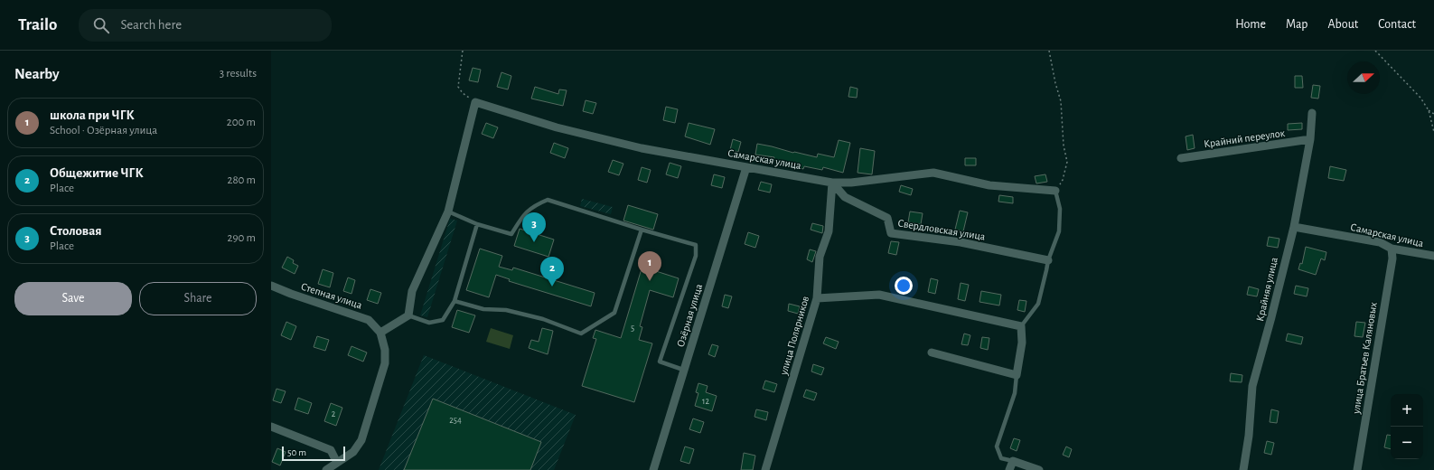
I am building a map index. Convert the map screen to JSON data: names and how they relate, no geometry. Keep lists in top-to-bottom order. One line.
{"streets":{"street":["Крайний переулок","Самарская улица","Свердловская улица","Крайняя улица","Степная улица","Озёрная улица","улица Полярников","улица Братьев Каляновых"]},"crossings":[["Крайний переулок","Крайняя улица"],["Самарская улица","Свердловская улица"],["Самарская улица","Крайняя улица"],["Самарская улица","Озёрная улица"],["Самарская улица","улица Полярников"],["Самарская улица","улица Братьев Каляновых"],["Свердловская улица","улица Полярников"]],"house_numbers":["5","12","2","254"],"scale_bar":"50 m","north":"right","page":{"header":"Trailo","search":"Search here","nav":["Home","Map","About","Contact"],"heading":["Nearby","3 results"],"list":[{"mark":"1","name":"школа при ЧГК","note":"School · Озёрная улица","value":"200 m"},{"mark":"2","name":"Общежитие ЧГК","note":"Place","value":"280 m"},{"mark":"3","name":"Столовая","note":"Place","value":"290 m"}],"pins":["3","1","2"],"buttons":["Save","Share"],"map_buttons":["+","−"],"scale":"50 m"}}
